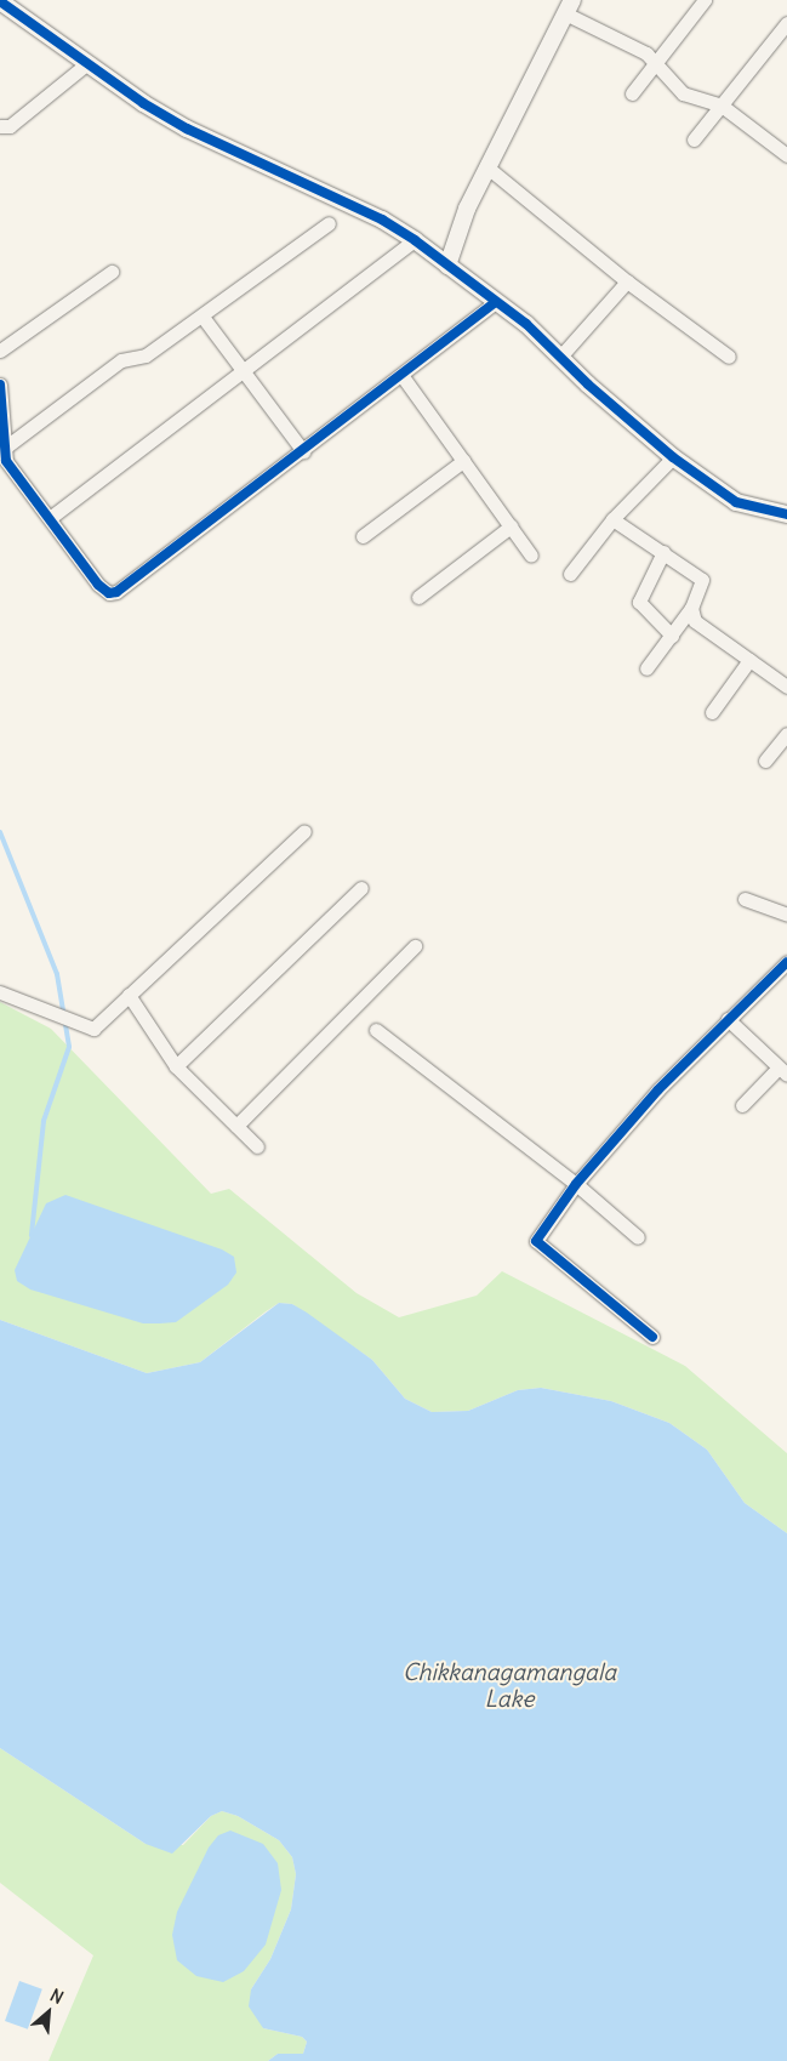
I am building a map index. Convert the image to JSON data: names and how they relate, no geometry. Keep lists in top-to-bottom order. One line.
{"water":["Chikkanagamangala Lake"],"north":"top right"}
